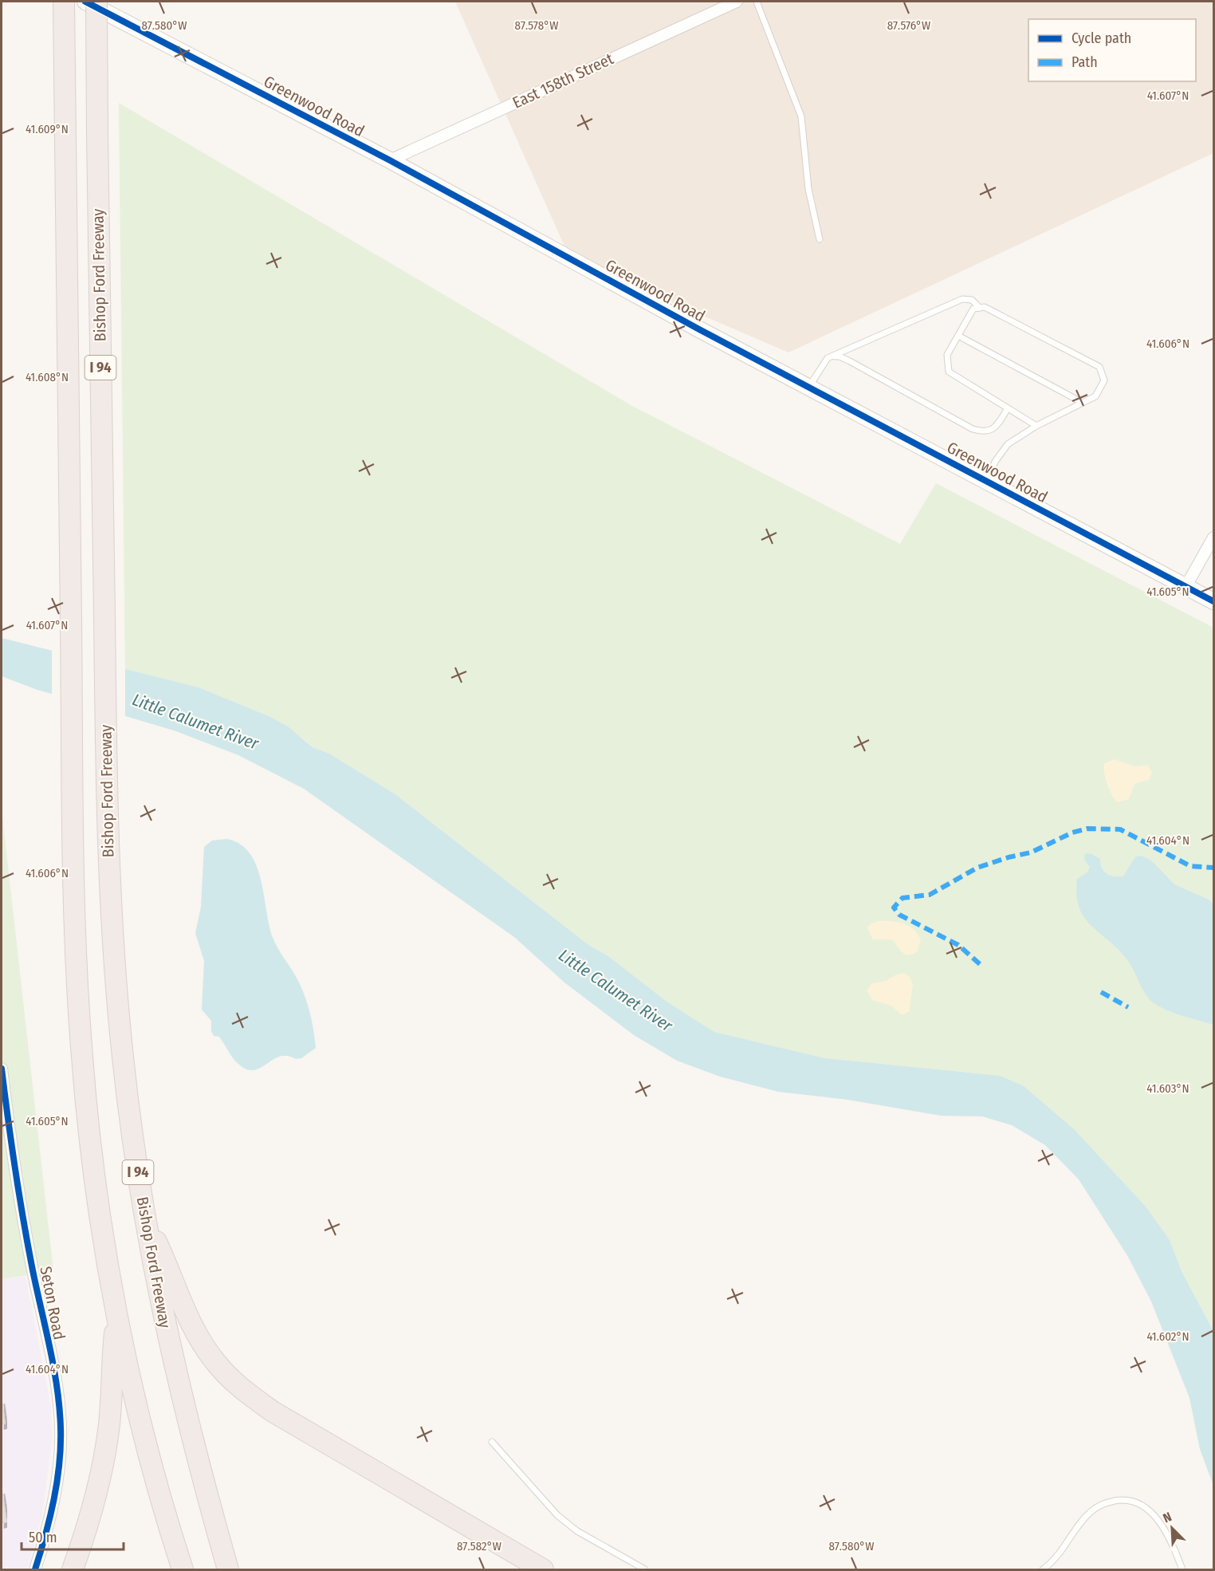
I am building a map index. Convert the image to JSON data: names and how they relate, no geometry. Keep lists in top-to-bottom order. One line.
{"streets":{"highway":["Bishop Ford Freeway","I 94"],"street":["East 158th Street","Greenwood Road","Seton Road"]},"crossings":[["East 158th Street","Greenwood Road"]],"water":["Little Calumet River"],"legend":["Cycle path","Path"],"scale_bar":"50 m","north":"top left","coordinates":["87.580°W","87.578°W","87.576°W","41.607°N","41.609°N","41.606°N","41.608°N","41.605°N","41.604°N","41.603°N","41.602°N","87.582°W"]}
